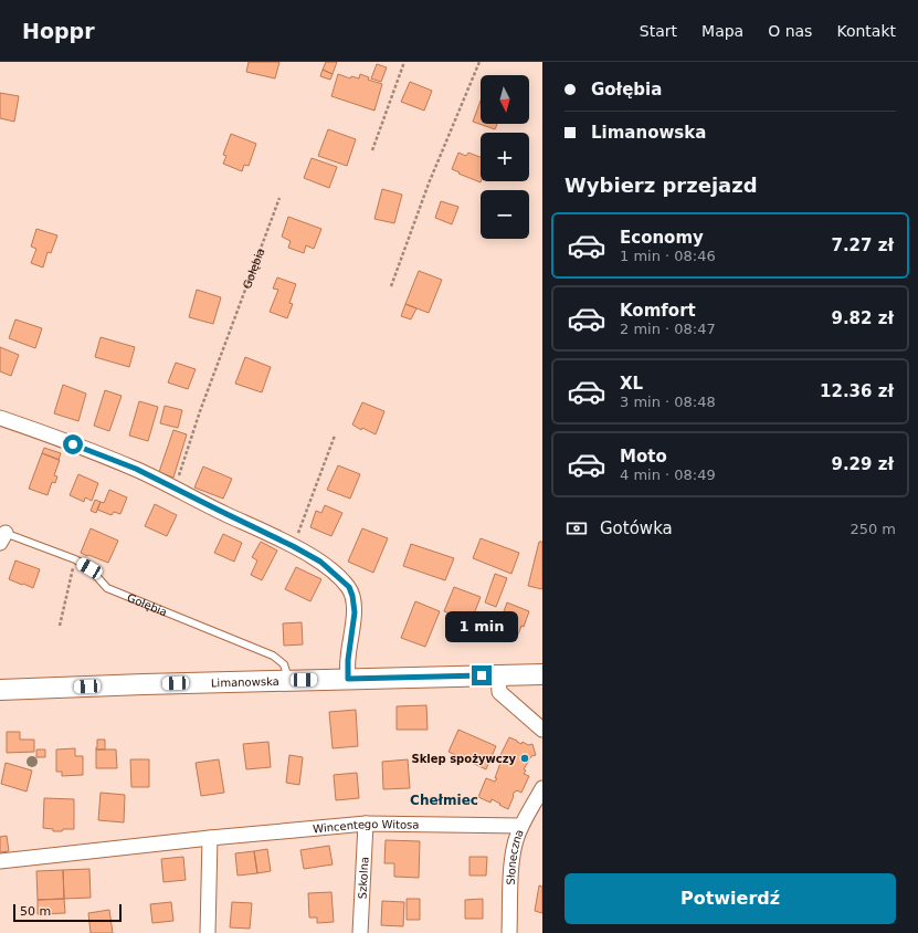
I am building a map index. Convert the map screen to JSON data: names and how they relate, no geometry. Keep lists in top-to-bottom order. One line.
{"streets":{"main road":["Limanowska"],"street":["Wincentego Witosa","Słoneczna","Szkolna"],"lane":["Gołębia"]},"crossings":[["Gołębia","Limanowska"],["Wincentego Witosa","Słoneczna"],["Wincentego Witosa","Szkolna"]],"districts":["Chełmiec"],"places":["Sklep spożywczy"],"scale_bar":"50 m","north":"bottom","page":{"header":"Hoppr","nav":["Start","Mapa","O nas","Kontakt"],"banner":["Gołębia","Limanowska"],"map_buttons":["+","−"],"heading":"Wybierz przejazd","list":[{"name":"Economy","note":"1 min · 08:46","value":"7.27 zł"},{"name":"Komfort","note":"2 min · 08:47","value":"9.82 zł"},{"name":"XL","note":"3 min · 08:48","value":"12.36 zł"},{"name":"Moto","note":"4 min · 08:49","value":"9.29 zł"}],"pay":["Gotówka","250 m"],"bubble":"1 min","buttons":"Potwierdź","scale":"50 m"}}
